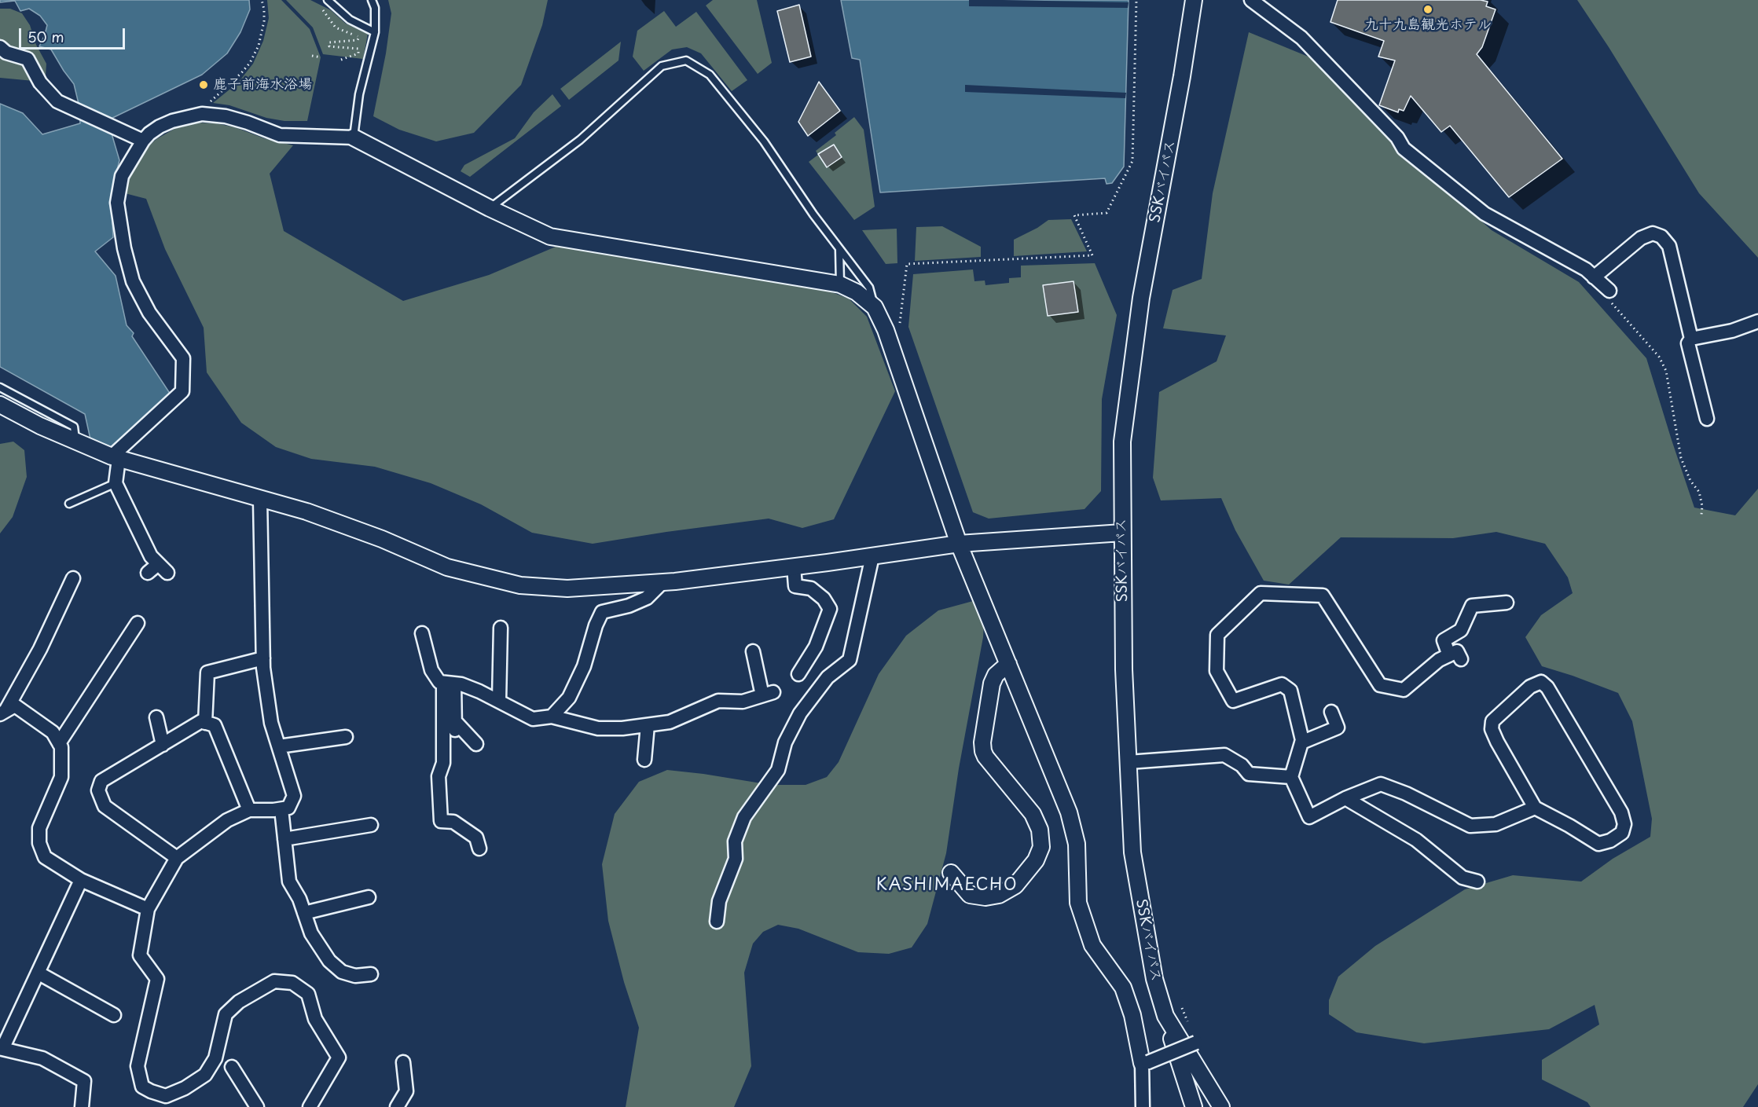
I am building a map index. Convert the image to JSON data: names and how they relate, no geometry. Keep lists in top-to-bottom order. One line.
{"streets":{"street":["SSKバイパス"]},"districts":["KASHIMAECHO"],"places":["九十九島観光ホテル","鹿子前海水浴場"],"scale_bar":"50 m"}
